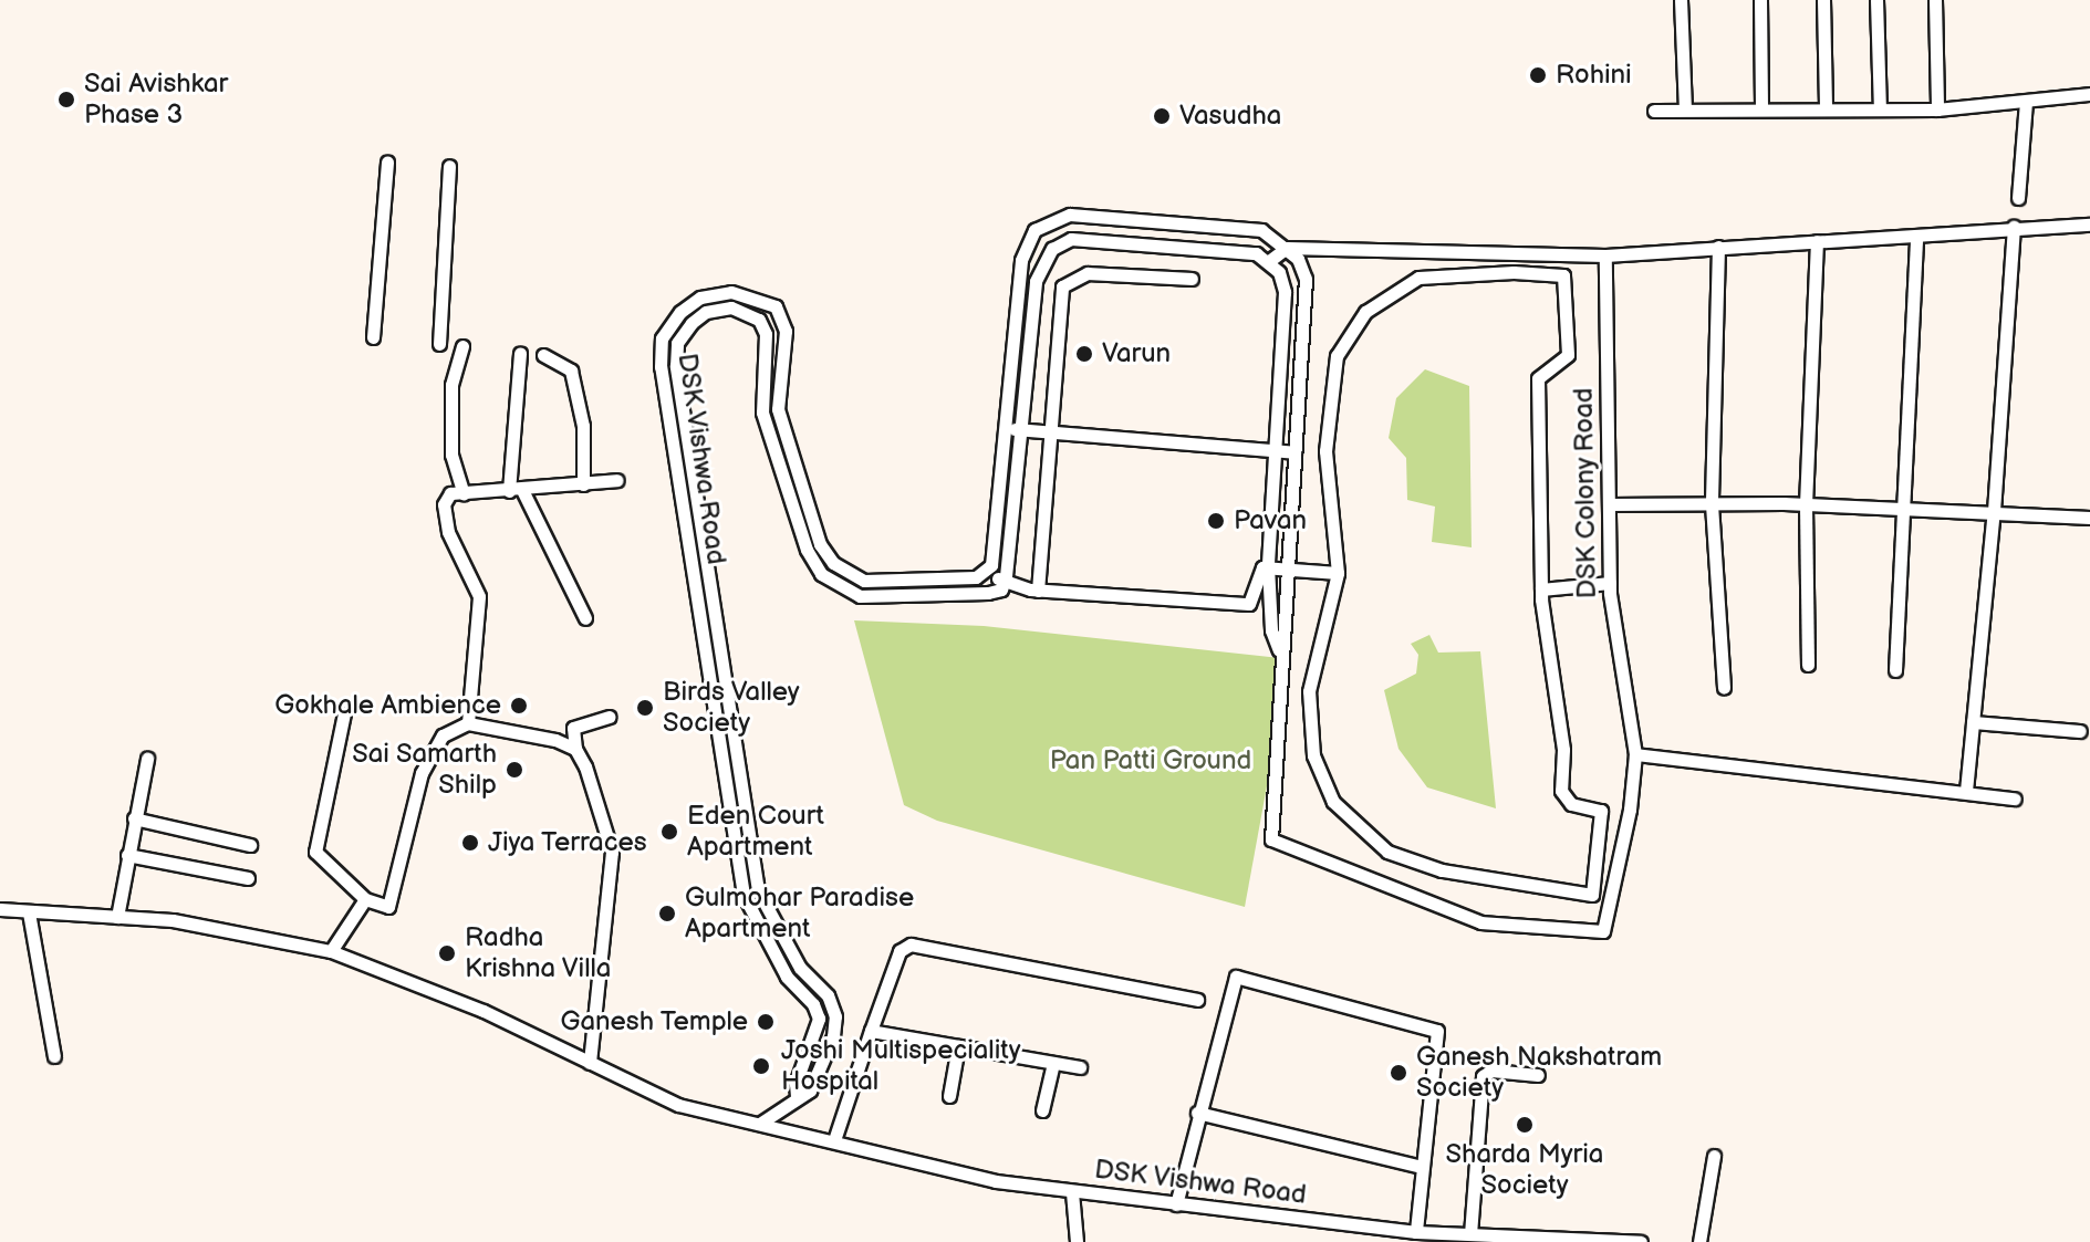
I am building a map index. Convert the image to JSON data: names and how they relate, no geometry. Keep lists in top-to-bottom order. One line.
{"streets":{"street":["DSK Vishwa Road","DSK Colony Road"]},"parks":["Pan Patti Ground"],"places":["Rohini","Sai Avishkar Phase 3","Vasudha","Varun","Pavan","Gokhale Ambience","Birds Valley Society","Sai Samarth Shilp","Eden Court Apartment","Jiya Terraces","Gulmohar Paradise Apartment","Radha Krishna Villa","Ganesh Temple","Joshi Multispeciality Hospital","Ganesh Nakshatram Society","Sharda Myria Society"]}
